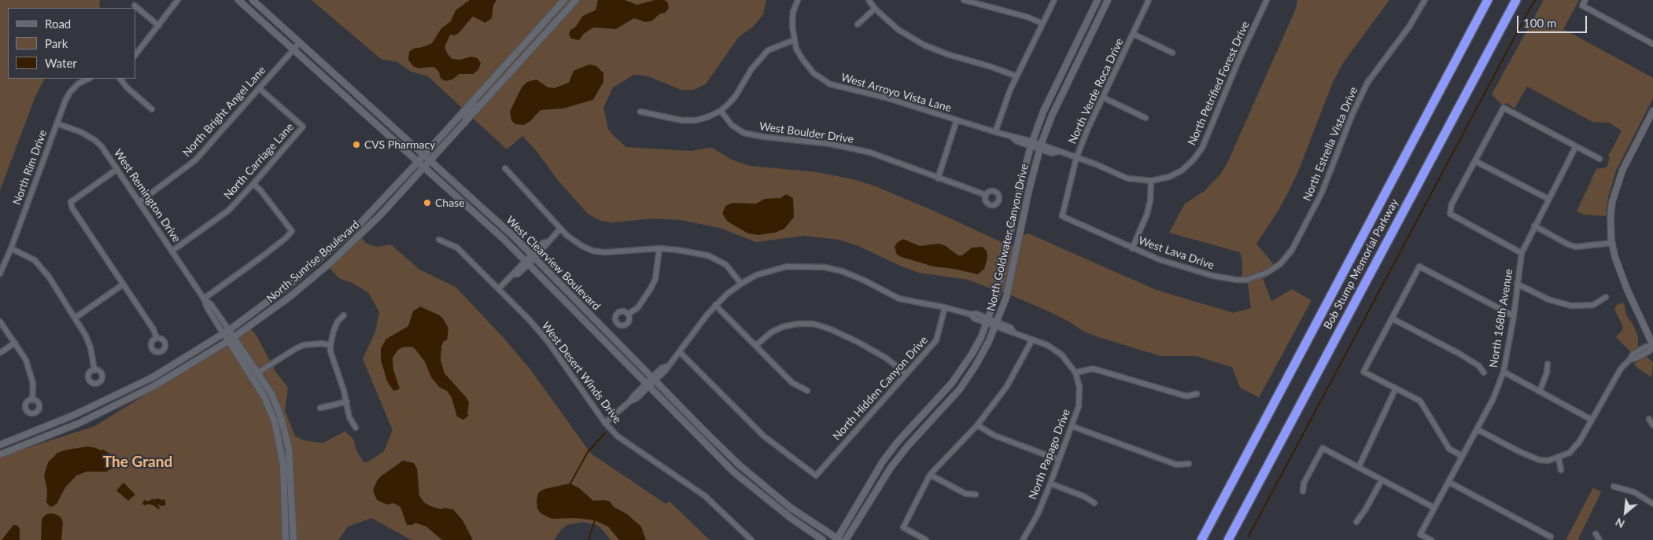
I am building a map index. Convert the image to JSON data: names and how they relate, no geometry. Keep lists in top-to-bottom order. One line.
{"streets":{"highway":["Bob Stump Memorial Parkway"],"street":["North Petrified Forest Drive","North Verde Roca Drive","West Arroyo Vista Lane","North Bright Angel Lane","West Boulder Drive","North Estrella Vista Drive","North Carriage Lane","North Rim Drive","West Remington Drive","North Goldwater Canyon Drive","West Lava Drive","North Sunrise Boulevard","West Clearview Boulevard","North 168th Avenue","West Desert Winds Drive","North Hidden Canyon Drive","North Papago Drive"]},"crossings":[["North Petrified Forest Drive","West Arroyo Vista Lane"],["North Verde Roca Drive","West Arroyo Vista Lane"],["North Verde Roca Drive","West Lava Drive"],["West Arroyo Vista Lane","North Goldwater Canyon Drive"],["North Bright Angel Lane","North Carriage Lane"],["North Bright Angel Lane","West Remington Drive"],["North Bright Angel Lane","West Clearview Boulevard"],["North Estrella Vista Drive","West Lava Drive"],["North Carriage Lane","West Remington Drive"],["North Rim Drive","West Remington Drive"],["West Remington Drive","North Sunrise Boulevard"],["North Goldwater Canyon Drive","West Clearview Boulevard"],["North Sunrise Boulevard","West Clearview Boulevard"]],"districts":["The Grand"],"places":["CVS Pharmacy","Chase"],"legend":["Road","Park","Water"],"scale_bar":"100 m","north":"bottom left"}
